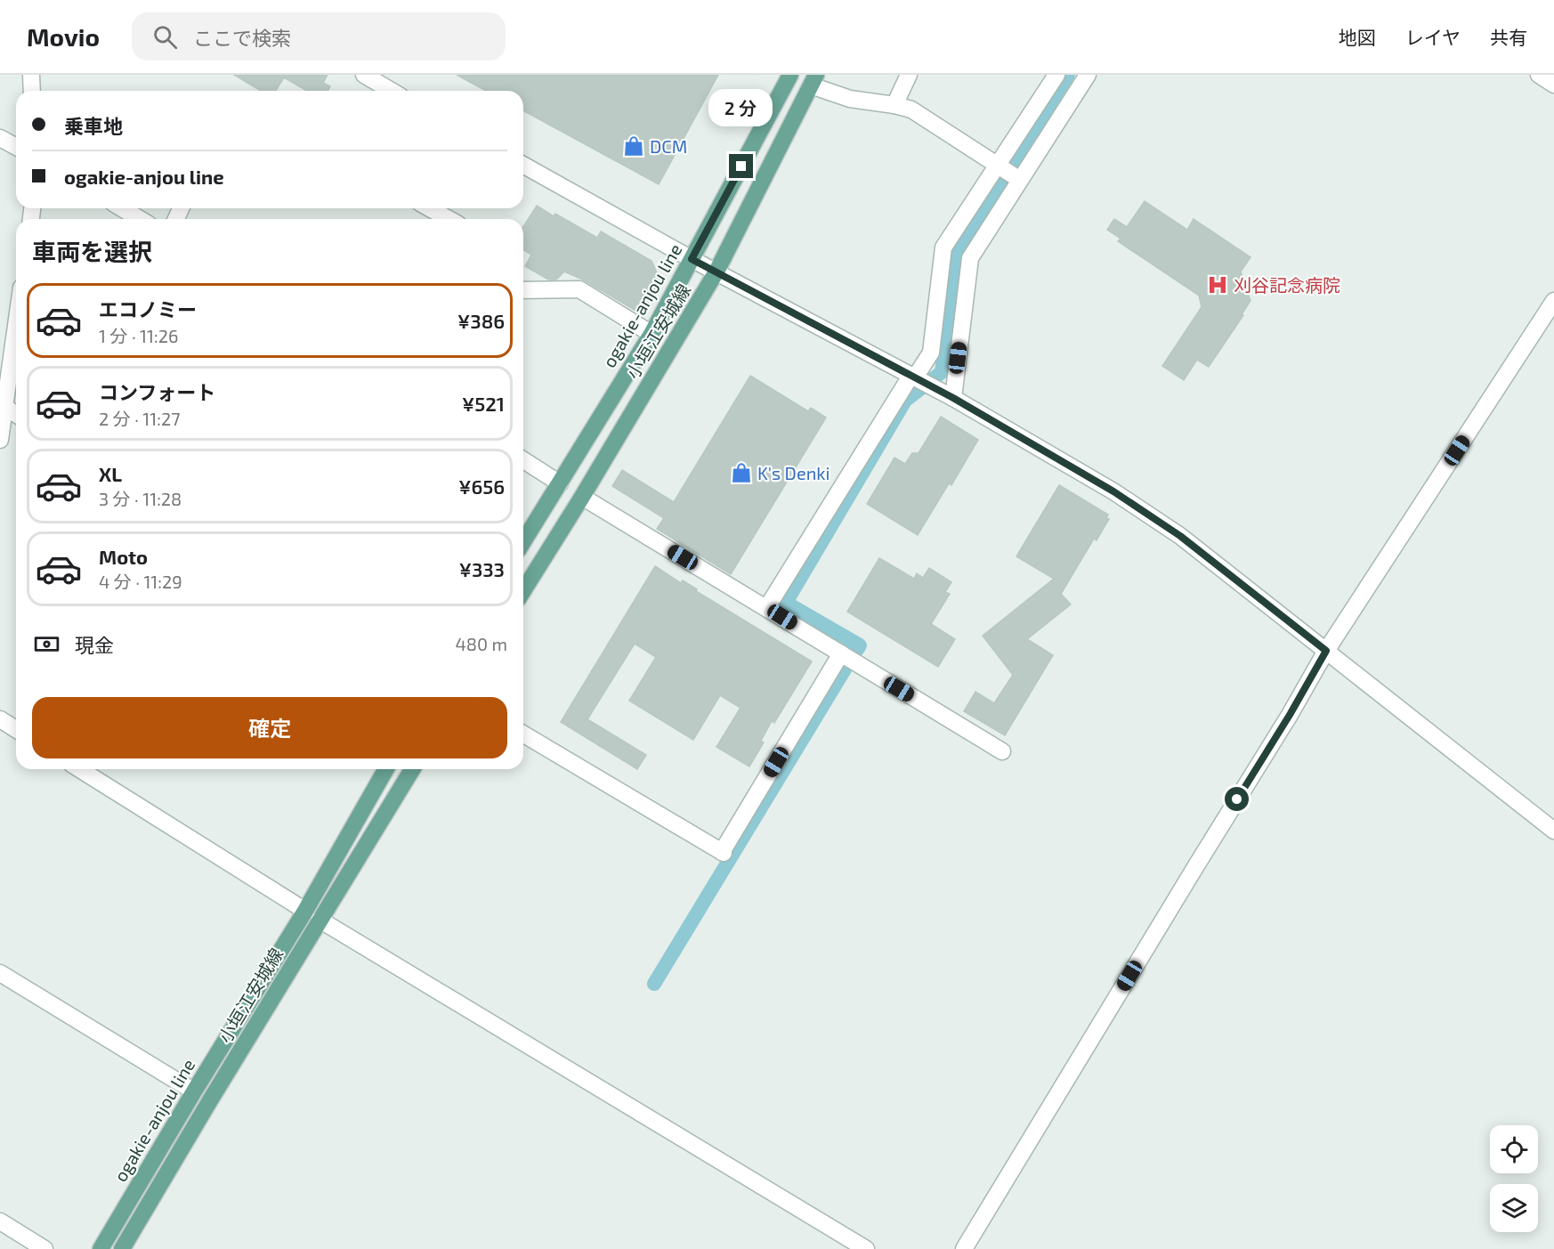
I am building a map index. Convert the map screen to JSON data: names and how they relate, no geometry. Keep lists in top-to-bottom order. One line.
{"streets":{"main road":["ogakie-anjou line","小垣江安城線"]},"places":{"shop":["DCM","K's Denki"],"hospital":["刈谷記念病院"]},"page":{"header":"Movio","search":"ここで検索","nav":["地図","レイヤ","共有"],"bubble":"2 分","banner":["乗車地","ogakie-anjou line"],"heading":"車両を選択","list":[{"name":"エコノミー","note":"1 分 · 11:26","value":"¥386"},{"name":"コンフォート","note":"2 分 · 11:27","value":"¥521"},{"name":"XL","note":"3 分 · 11:28","value":"¥656"},{"name":"Moto","note":"4 分 · 11:29","value":"¥333"}],"pay":["現金","480 m"],"buttons":"確定"}}
